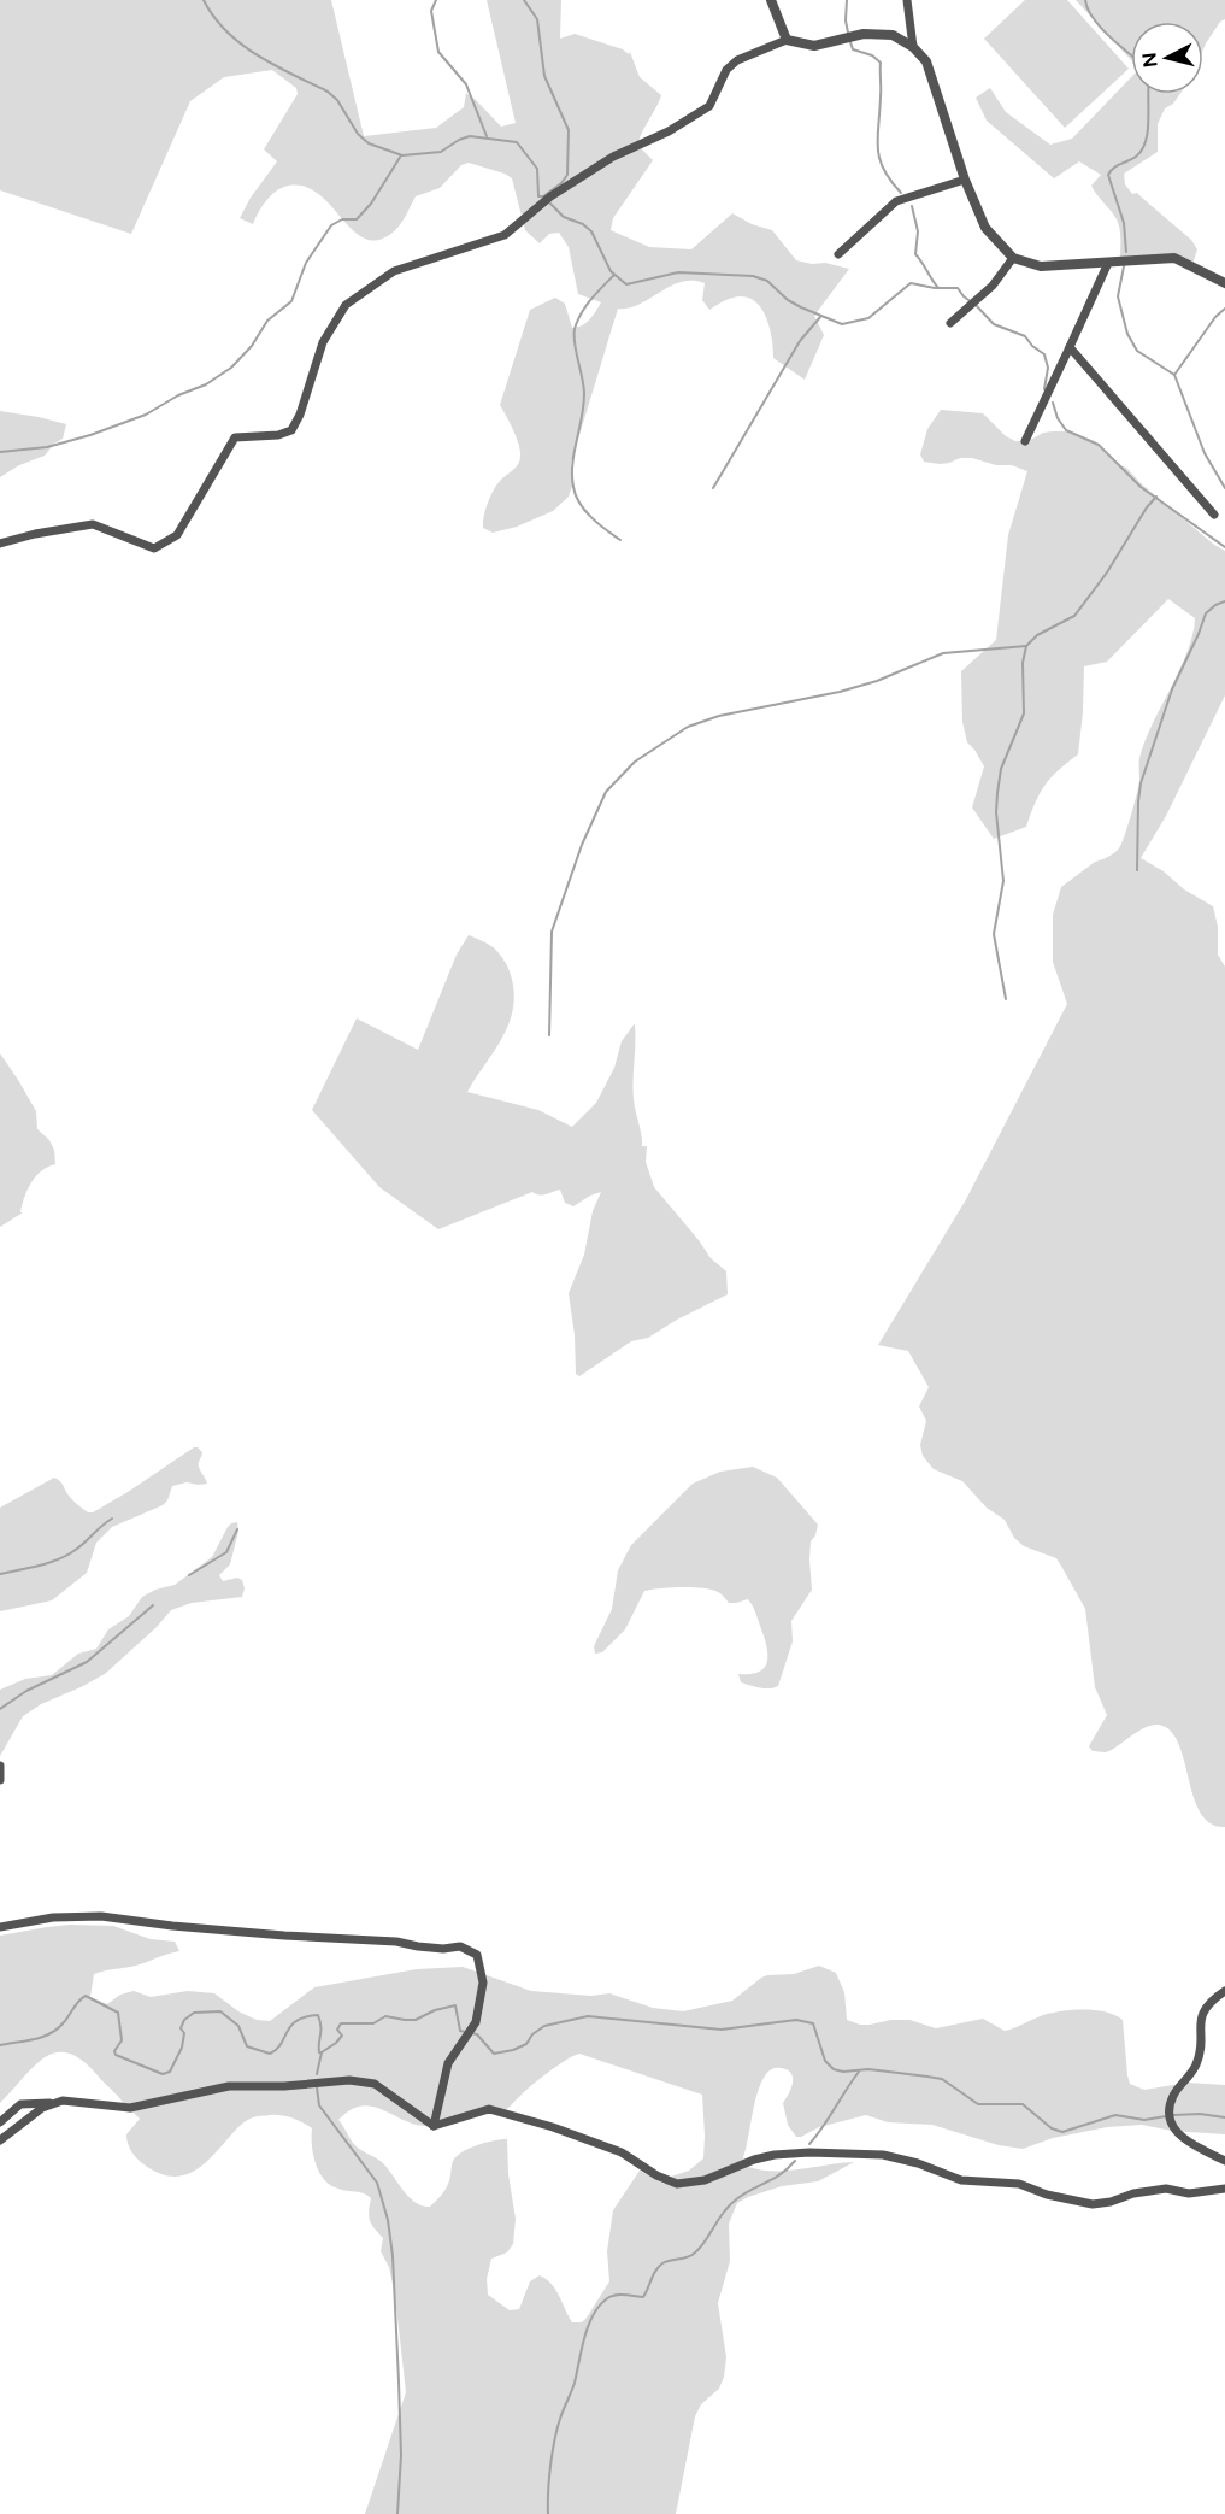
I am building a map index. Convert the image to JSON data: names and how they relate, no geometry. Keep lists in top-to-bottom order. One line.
{"north":"left"}
